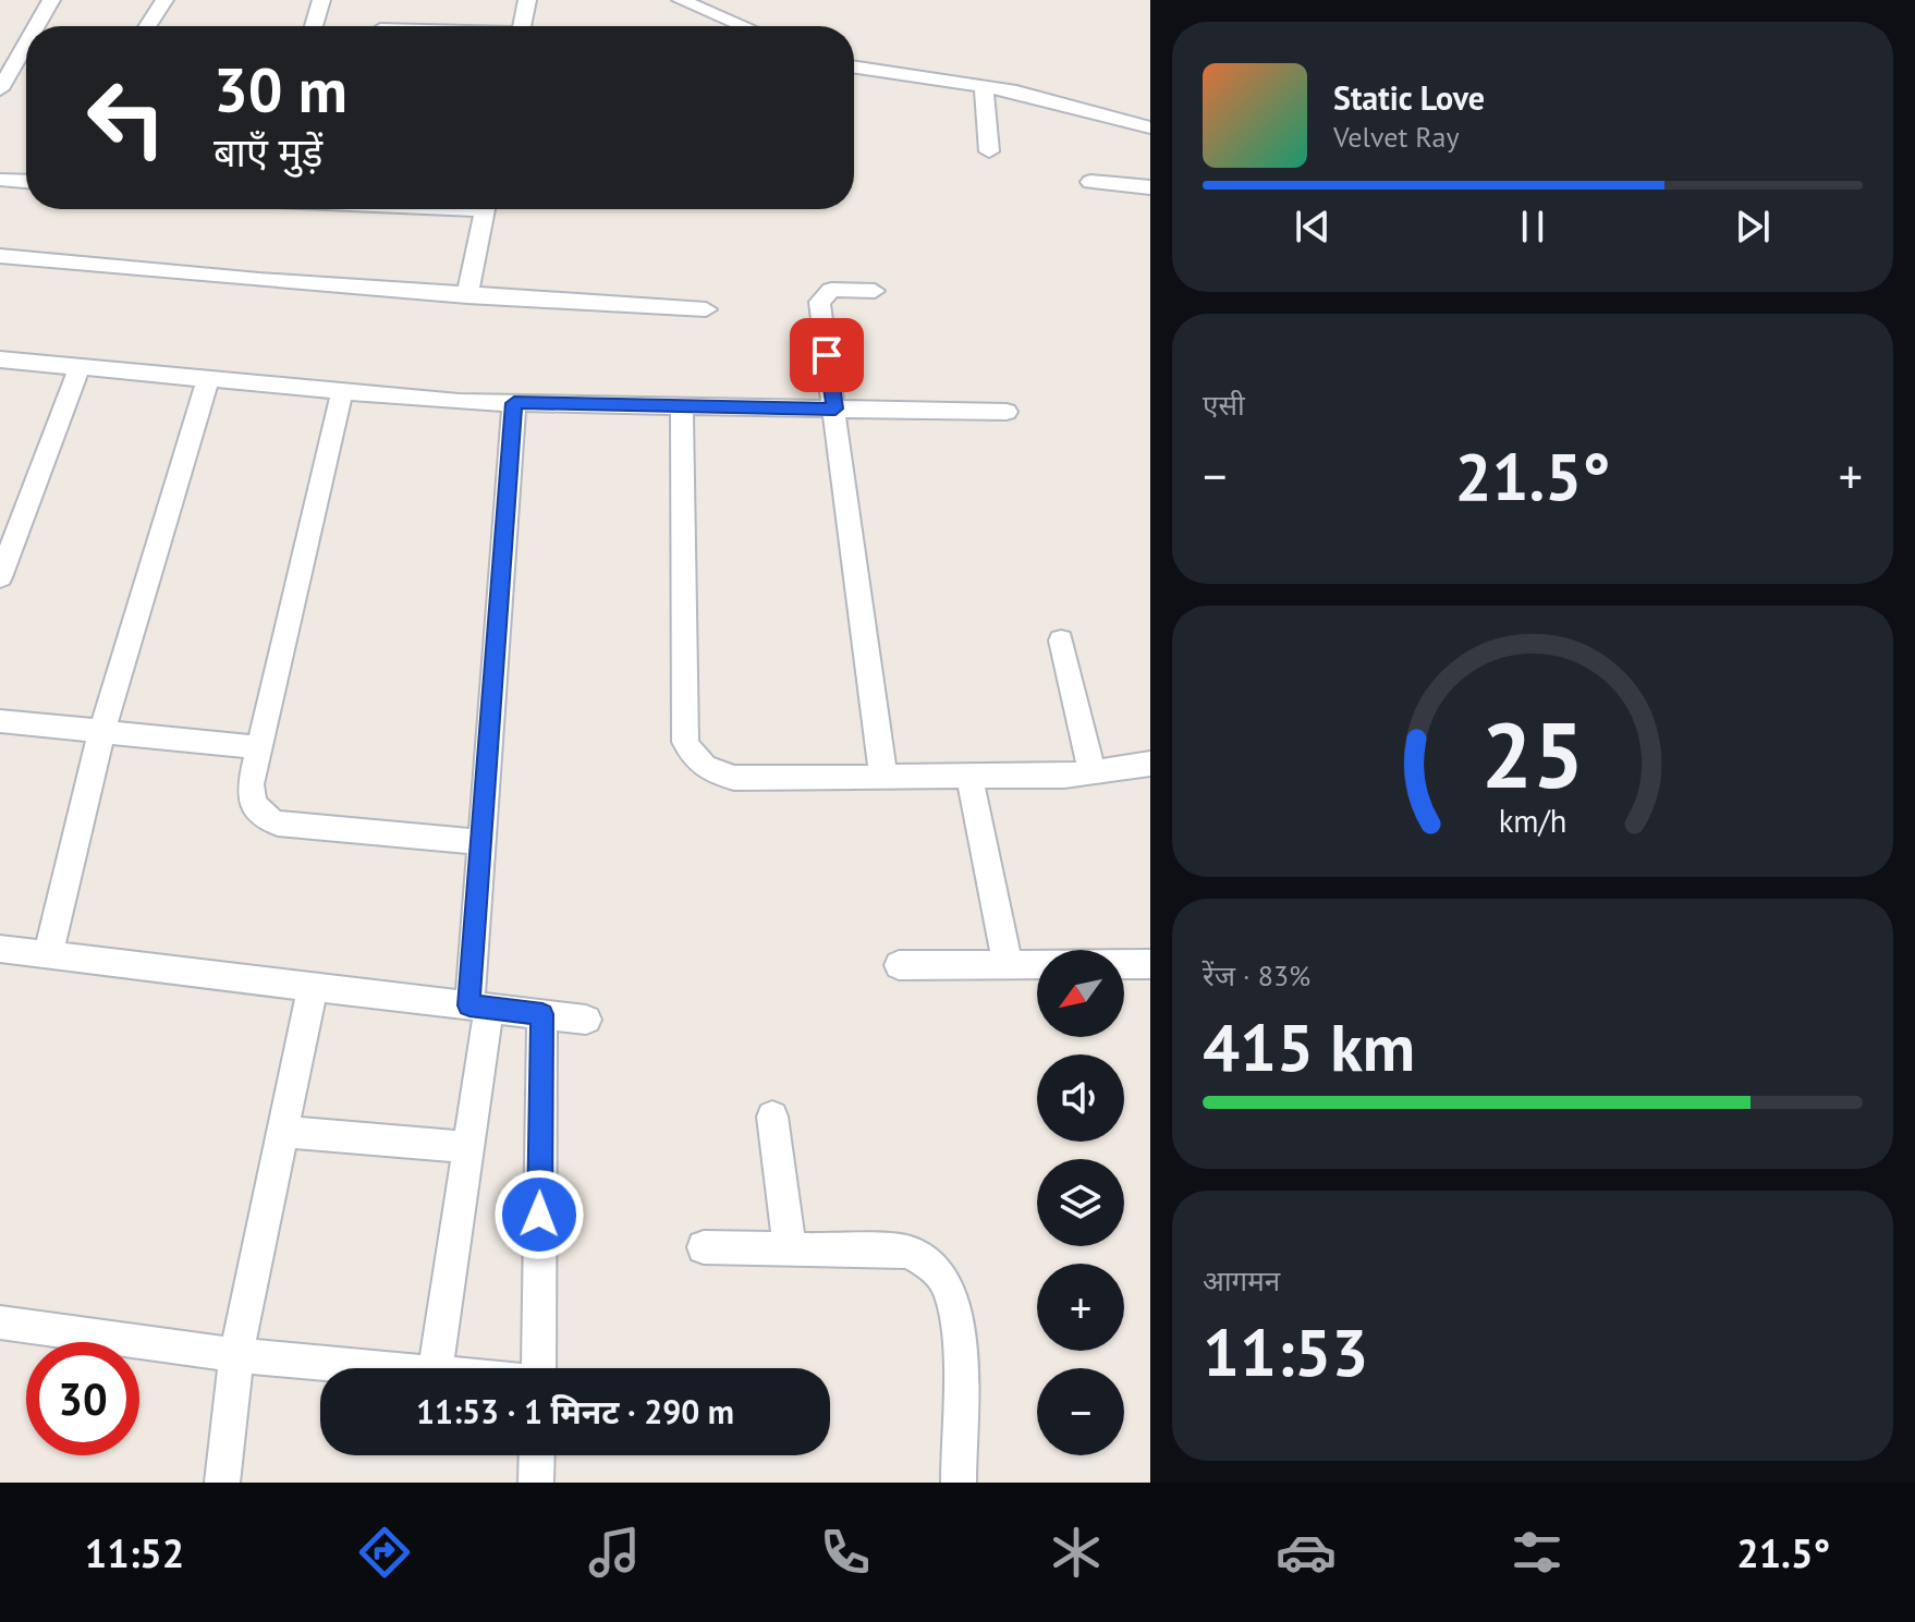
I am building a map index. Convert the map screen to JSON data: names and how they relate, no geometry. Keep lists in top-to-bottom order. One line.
{"north":"bottom left","page":{"turn":["30 m","बाएँ मुड़ें"],"song":["Static Love","Velvet Ray"],"tile":["एसी",["रेंज · 83%","415 km"],["आगमन","11:53"]],"heat":["−","21.5°","+"],"map_buttons":["+","−"],"limit":"30","trip":"11:53 · 1 मिनट · 290 m","tabs":["11:52","21.5°"],"gauge":["25","km/h"]}}
